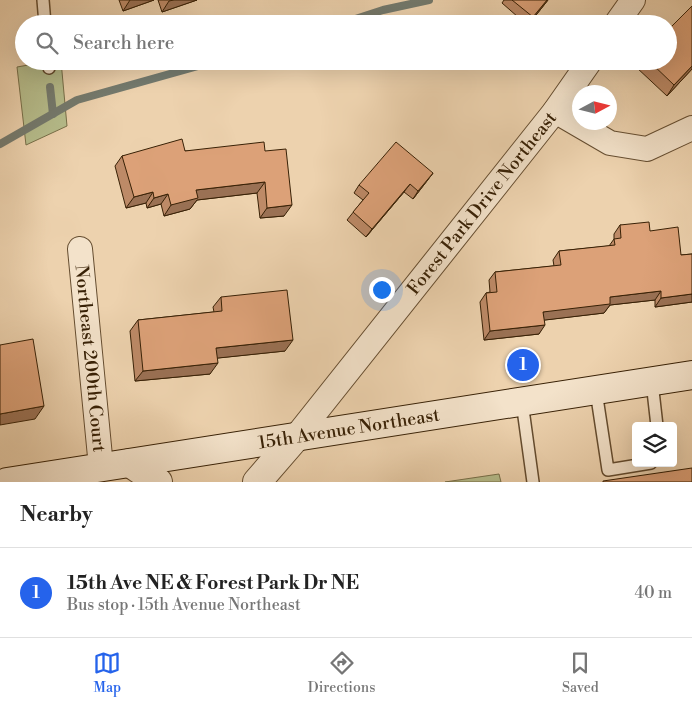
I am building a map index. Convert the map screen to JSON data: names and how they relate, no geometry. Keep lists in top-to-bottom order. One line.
{"streets":{"main road":["Forest Park Drive Northeast","15th Avenue Northeast"],"street":["Northeast 200th Court"]},"crossings":[["Forest Park Drive Northeast","15th Avenue Northeast"],["Northeast 200th Court","15th Avenue Northeast"]],"north":"right","page":{"search":"Search here","pins":"1","heading":"Nearby","list":[{"mark":"1","name":"15th Ave NE & Forest Park Dr NE","note":"Bus stop · 15th Avenue Northeast","value":"40 m"}],"nav":["Map","Directions","Saved"]}}
